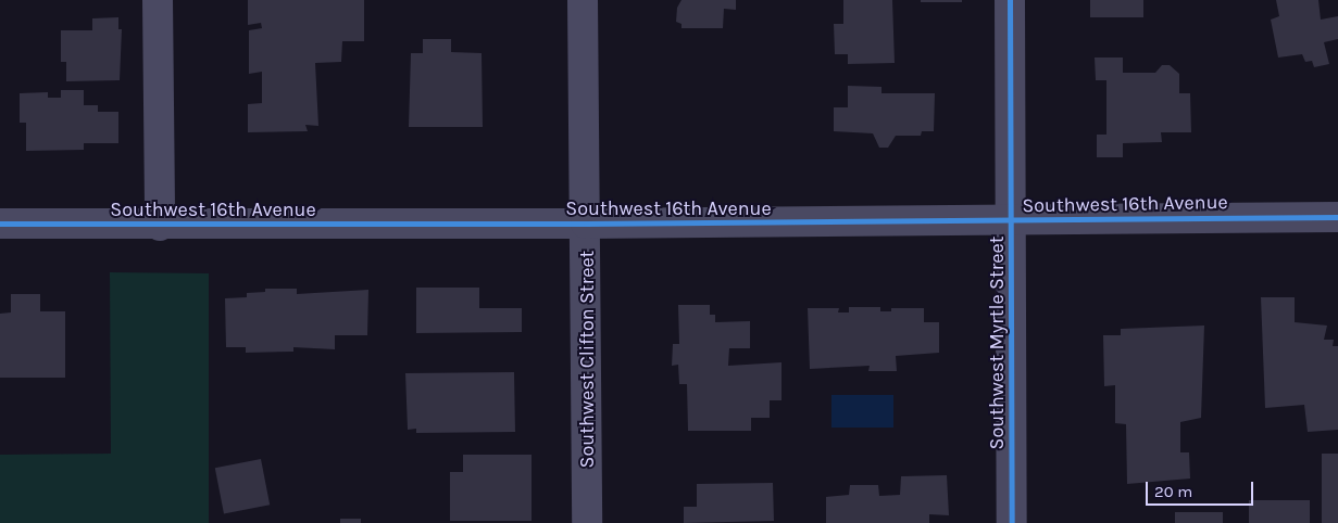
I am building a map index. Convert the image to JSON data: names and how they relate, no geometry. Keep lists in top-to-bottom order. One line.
{"streets":{"street":["Southwest 16th Avenue","Southwest Myrtle Street","Southwest Clifton Street"]},"crossings":[["Southwest 16th Avenue","Southwest Myrtle Street"],["Southwest 16th Avenue","Southwest Clifton Street"]],"scale_bar":"20 m"}
